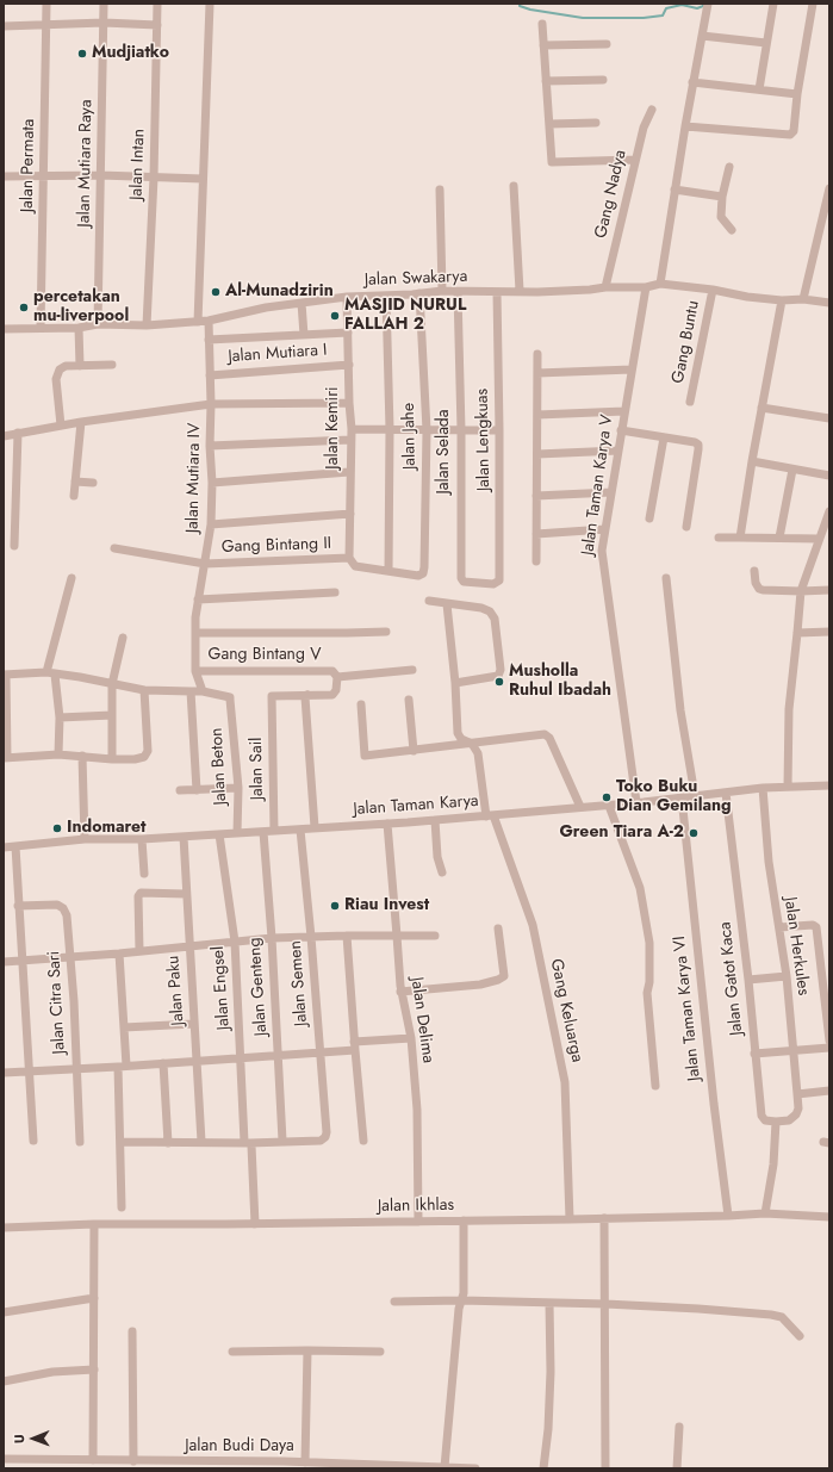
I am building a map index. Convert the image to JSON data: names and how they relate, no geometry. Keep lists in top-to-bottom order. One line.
{"streets":{"street":["Jalan Mutiara Raya","Jalan Intan","Jalan Permata","Gang Nadya","Jalan Swakarya","Gang Buntu","Jalan Mutiara I","Jalan Kemiri","Jalan Jahe","Jalan Lengkuas","Jalan Selada","Jalan Mutiara IV","Jalan Taman Karya V","Gang Bintang II","Gang Bintang V","Jalan Beton","Jalan Sail","Jalan Taman Karya","Jalan Herkules","Jalan Gatot Kaca","Jalan Semen","Jalan Genteng","Jalan Engsel","Jalan Paku","Jalan Citra Sari","Jalan Taman Karya VI","Gang Keluarga","Jalan Delima","Jalan Ikhlas","Jalan Budi Daya"]},"crossings":[["Jalan Mutiara Raya","Jalan Swakarya"],["Jalan Intan","Jalan Swakarya"],["Jalan Permata","Jalan Swakarya"],["Gang Nadya","Jalan Swakarya"],["Jalan Swakarya","Gang Buntu"],["Jalan Swakarya","Jalan Kemiri"],["Jalan Swakarya","Jalan Jahe"],["Jalan Swakarya","Jalan Lengkuas"],["Jalan Swakarya","Jalan Selada"],["Jalan Swakarya","Jalan Mutiara IV"],["Jalan Swakarya","Jalan Taman Karya V"],["Jalan Mutiara I","Jalan Kemiri"],["Jalan Mutiara I","Jalan Mutiara IV"],["Jalan Kemiri","Gang Bintang II"],["Jalan Lengkuas","Jalan Selada"],["Jalan Mutiara IV","Gang Bintang II"],["Jalan Mutiara IV","Gang Bintang V"],["Jalan Mutiara IV","Jalan Beton"],["Jalan Taman Karya V","Jalan Taman Karya"],["Jalan Beton","Jalan Taman Karya"],["Jalan Sail","Jalan Taman Karya"],["Jalan Taman Karya","Jalan Herkules"],["Jalan Taman Karya","Jalan Gatot Kaca"],["Jalan Taman Karya","Jalan Semen"],["Jalan Taman Karya","Jalan Genteng"],["Jalan Taman Karya","Jalan Engsel"],["Jalan Taman Karya","Jalan Paku"],["Jalan Taman Karya","Jalan Taman Karya VI"],["Jalan Taman Karya","Gang Keluarga"],["Jalan Taman Karya","Jalan Delima"],["Jalan Herkules","Jalan Gatot Kaca"],["Jalan Semen","Jalan Genteng"],["Jalan Engsel","Jalan Ikhlas"],["Jalan Taman Karya VI","Jalan Ikhlas"],["Gang Keluarga","Jalan Ikhlas"],["Jalan Delima","Jalan Ikhlas"]],"places":["Mudjiatko","Al-Munadzirin","percetakan mu-liverpool","MASJID NURUL FALLAH 2","Musholla Ruhul Ibadah","Toko Buku Dian Gemilang","Indomaret","Green Tiara A-2","Riau Invest"],"north":"left"}
